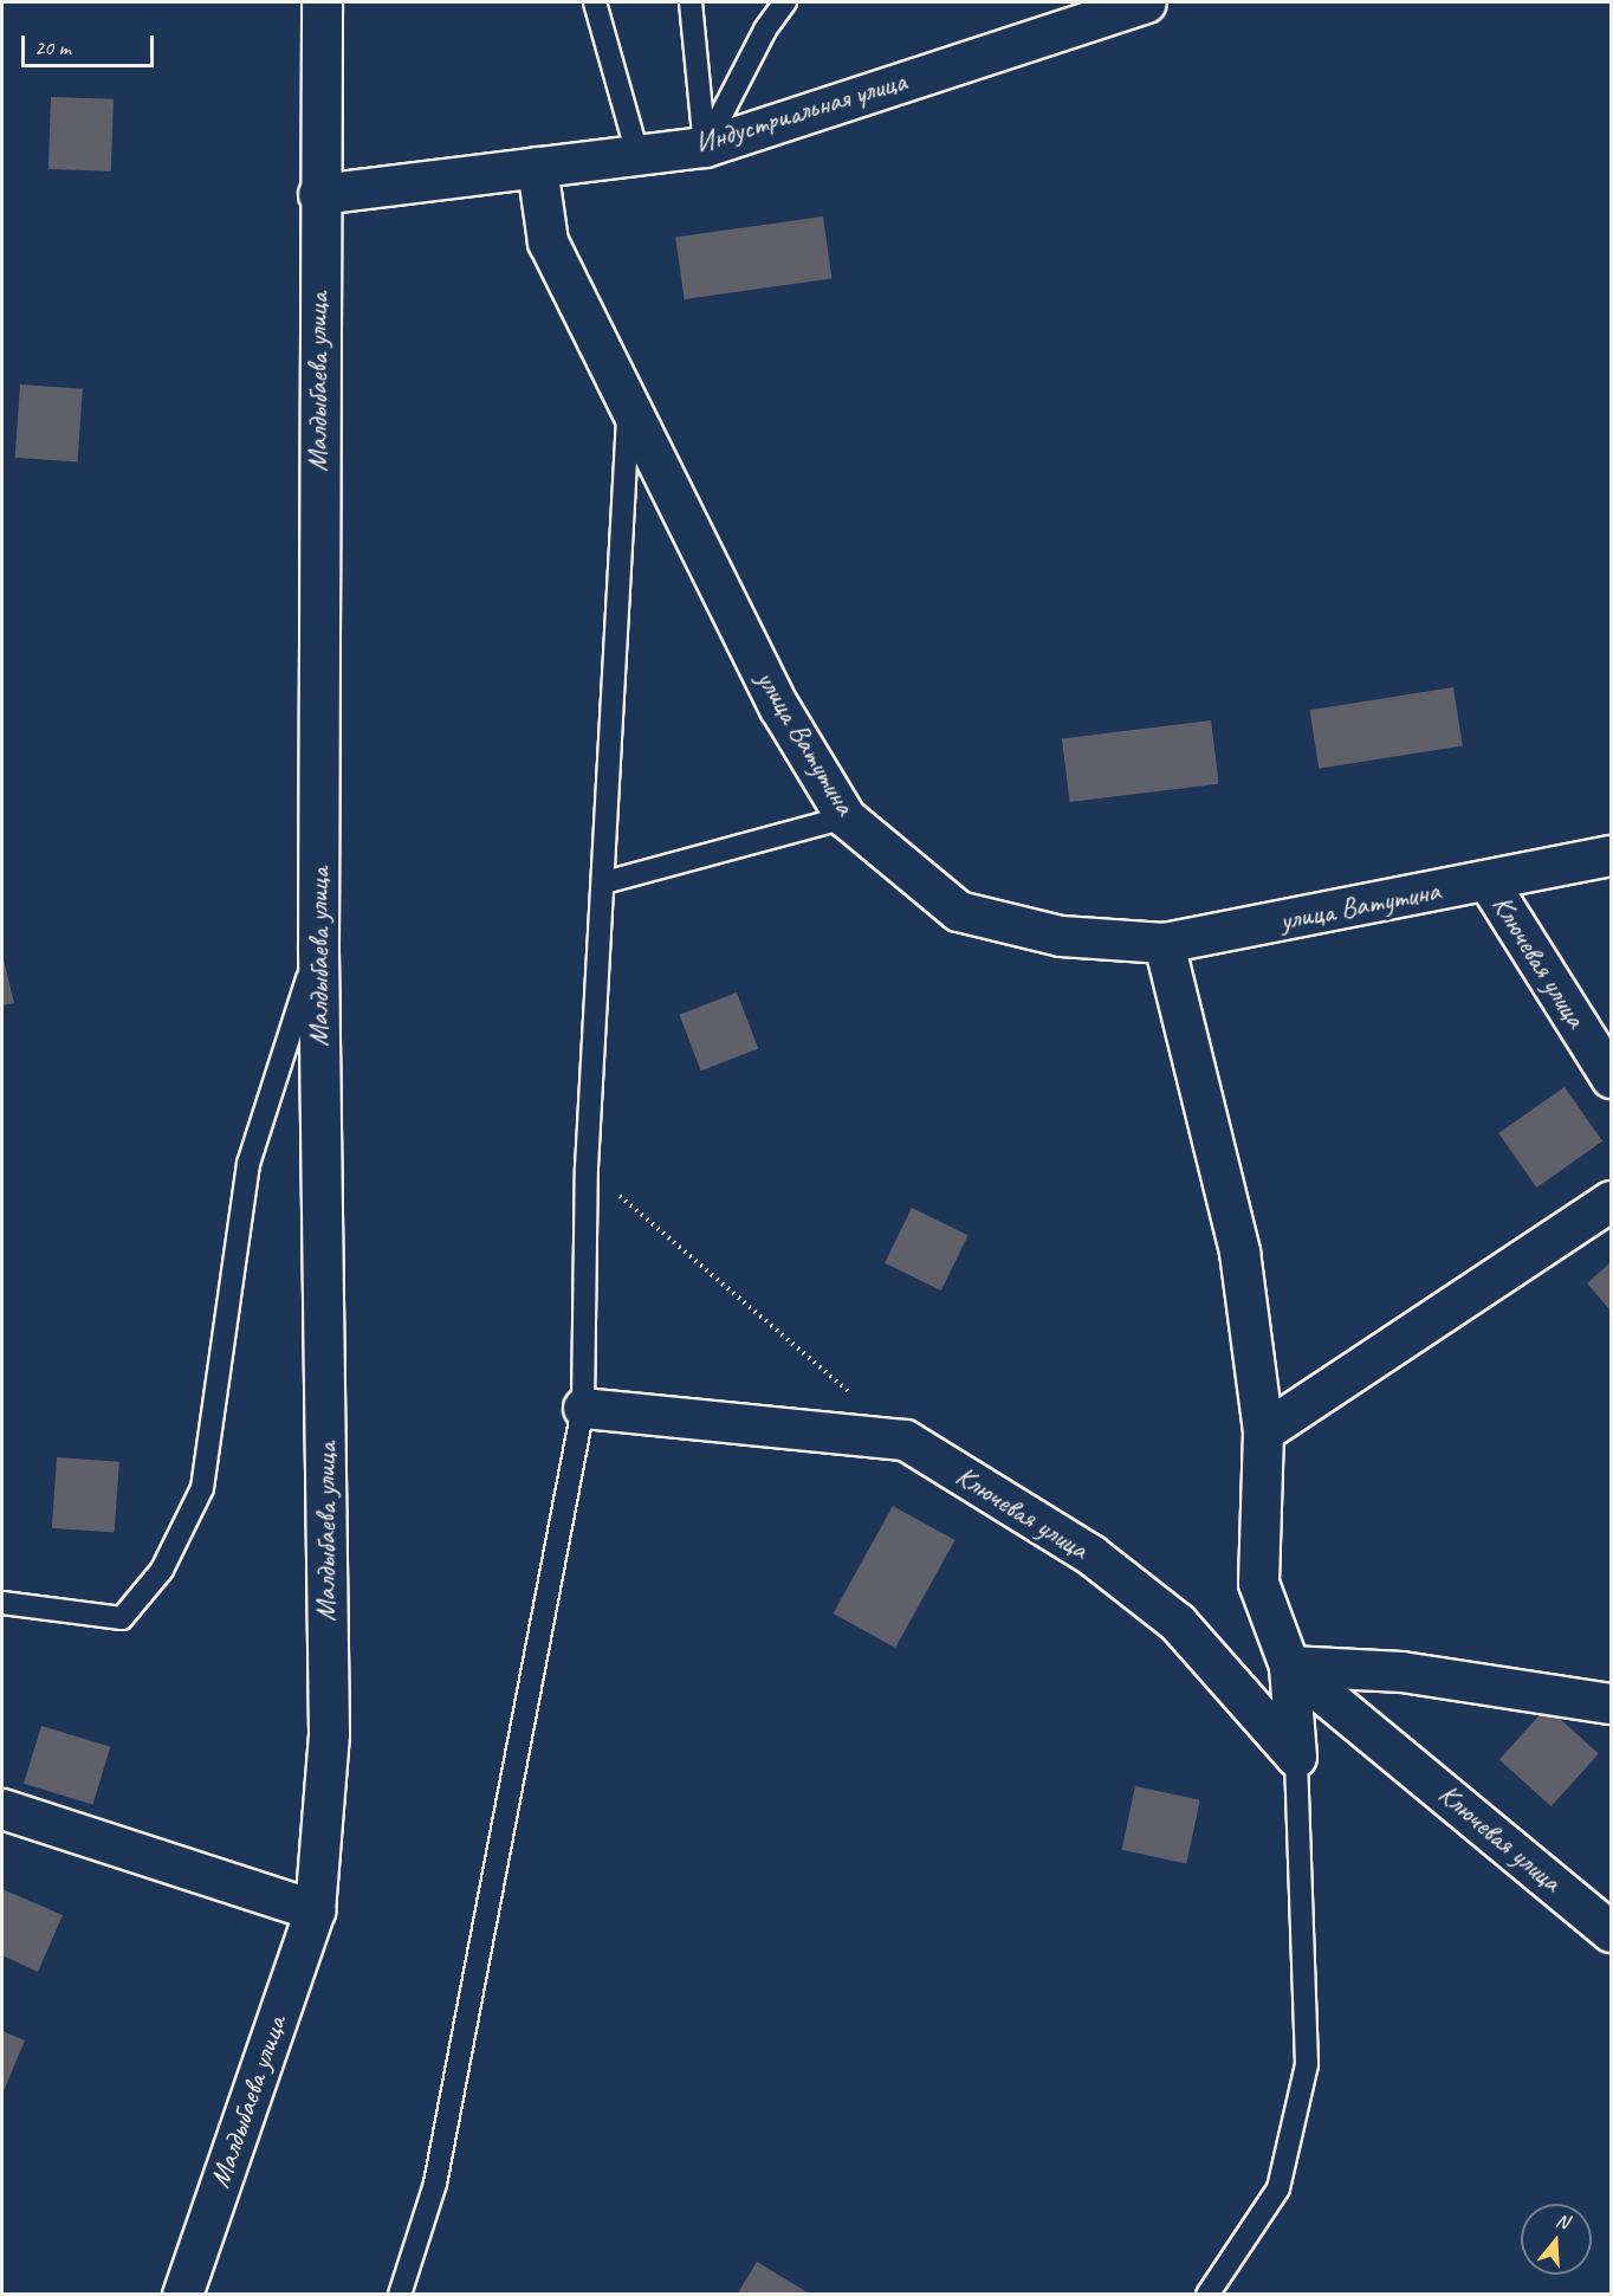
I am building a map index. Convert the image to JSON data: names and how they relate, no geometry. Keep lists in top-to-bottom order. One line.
{"streets":{"street":["Индустриальная улица","Малдыбаева улица","улица Ватутина","Ключевая улица"]},"crossings":[["Индустриальная улица","Малдыбаева улица"],["Индустриальная улица","улица Ватутина"],["улица Ватутина","Ключевая улица"]],"scale_bar":"20 m","north":"top"}
